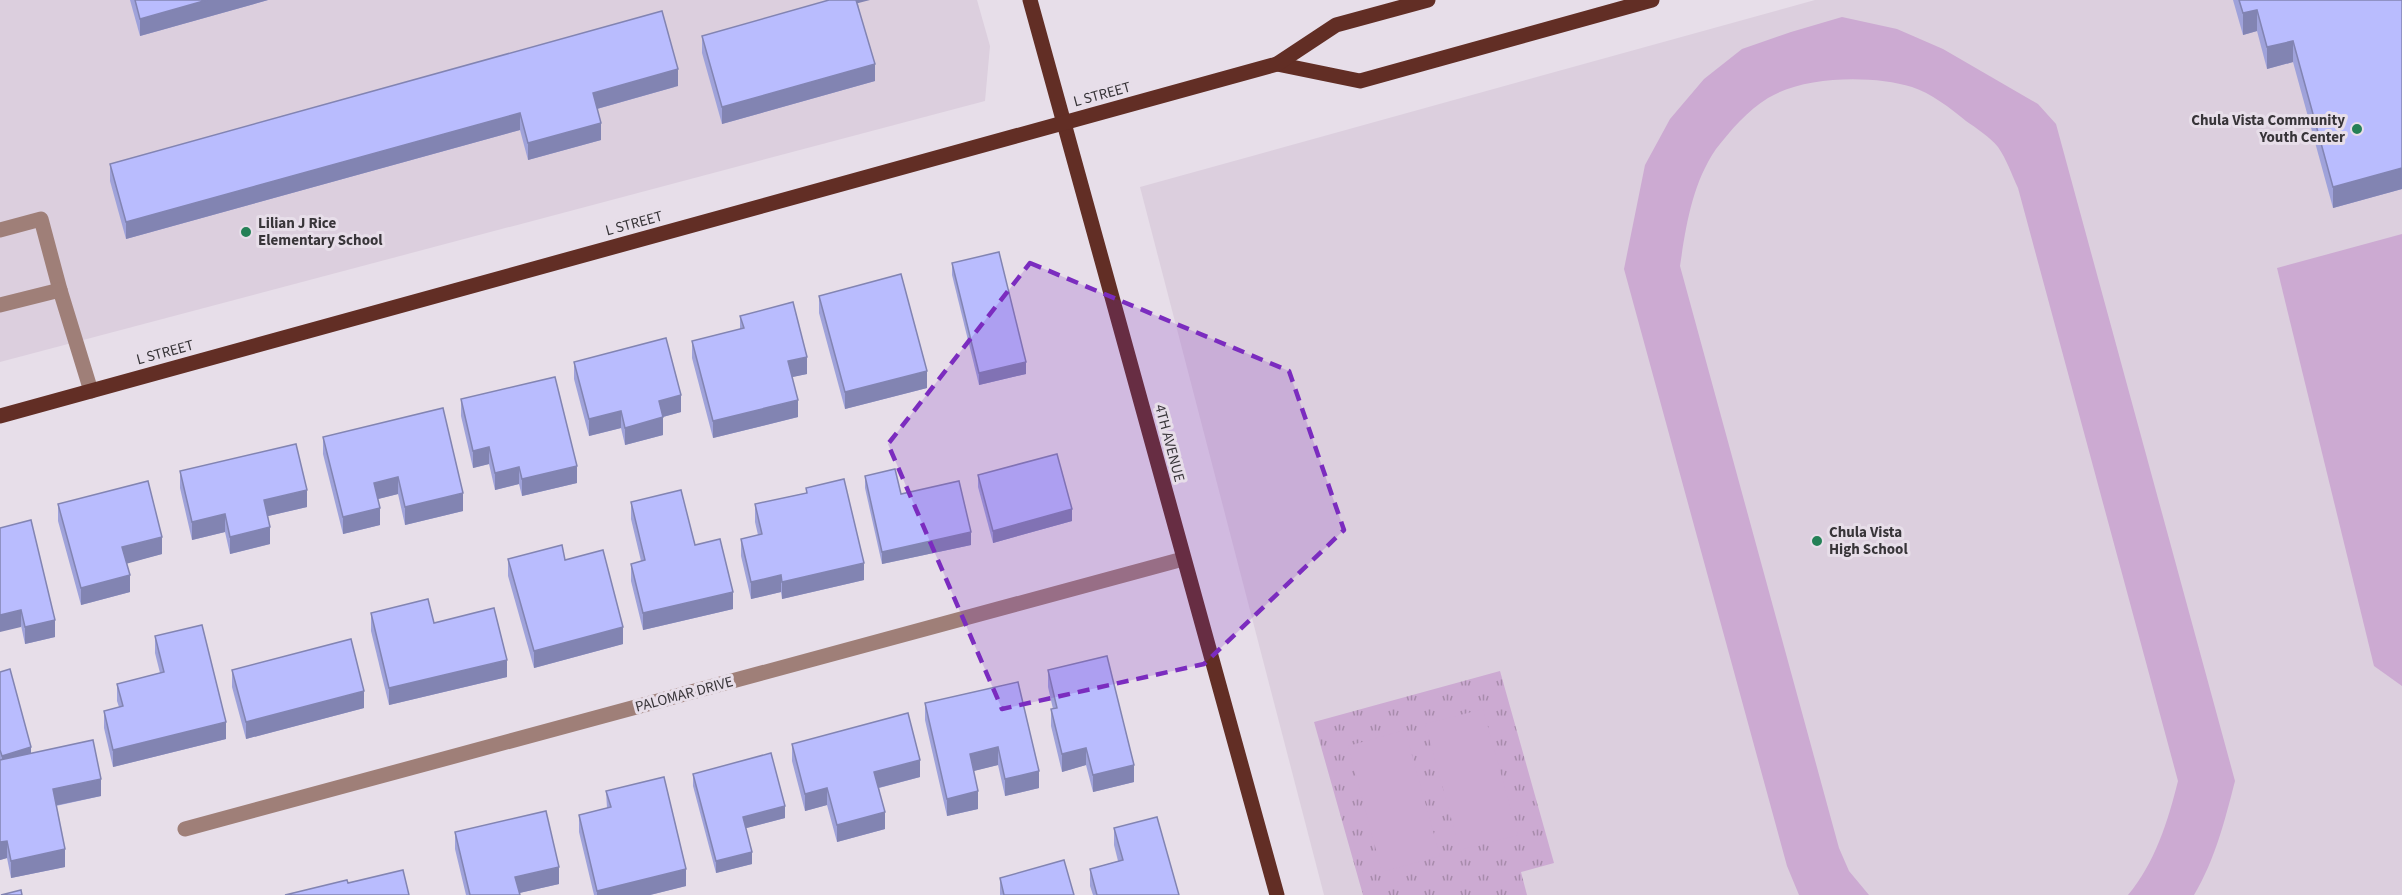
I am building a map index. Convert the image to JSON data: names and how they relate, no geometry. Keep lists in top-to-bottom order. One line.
{"streets":{"main road":["L STREET","4TH AVENUE"],"street":["PALOMAR DRIVE"]},"crossings":[["L STREET","4TH AVENUE"],["4TH AVENUE","PALOMAR DRIVE"]],"places":["Chula Vista Community Youth Center","Lilian J Rice Elementary School","Chula Vista High School"]}
